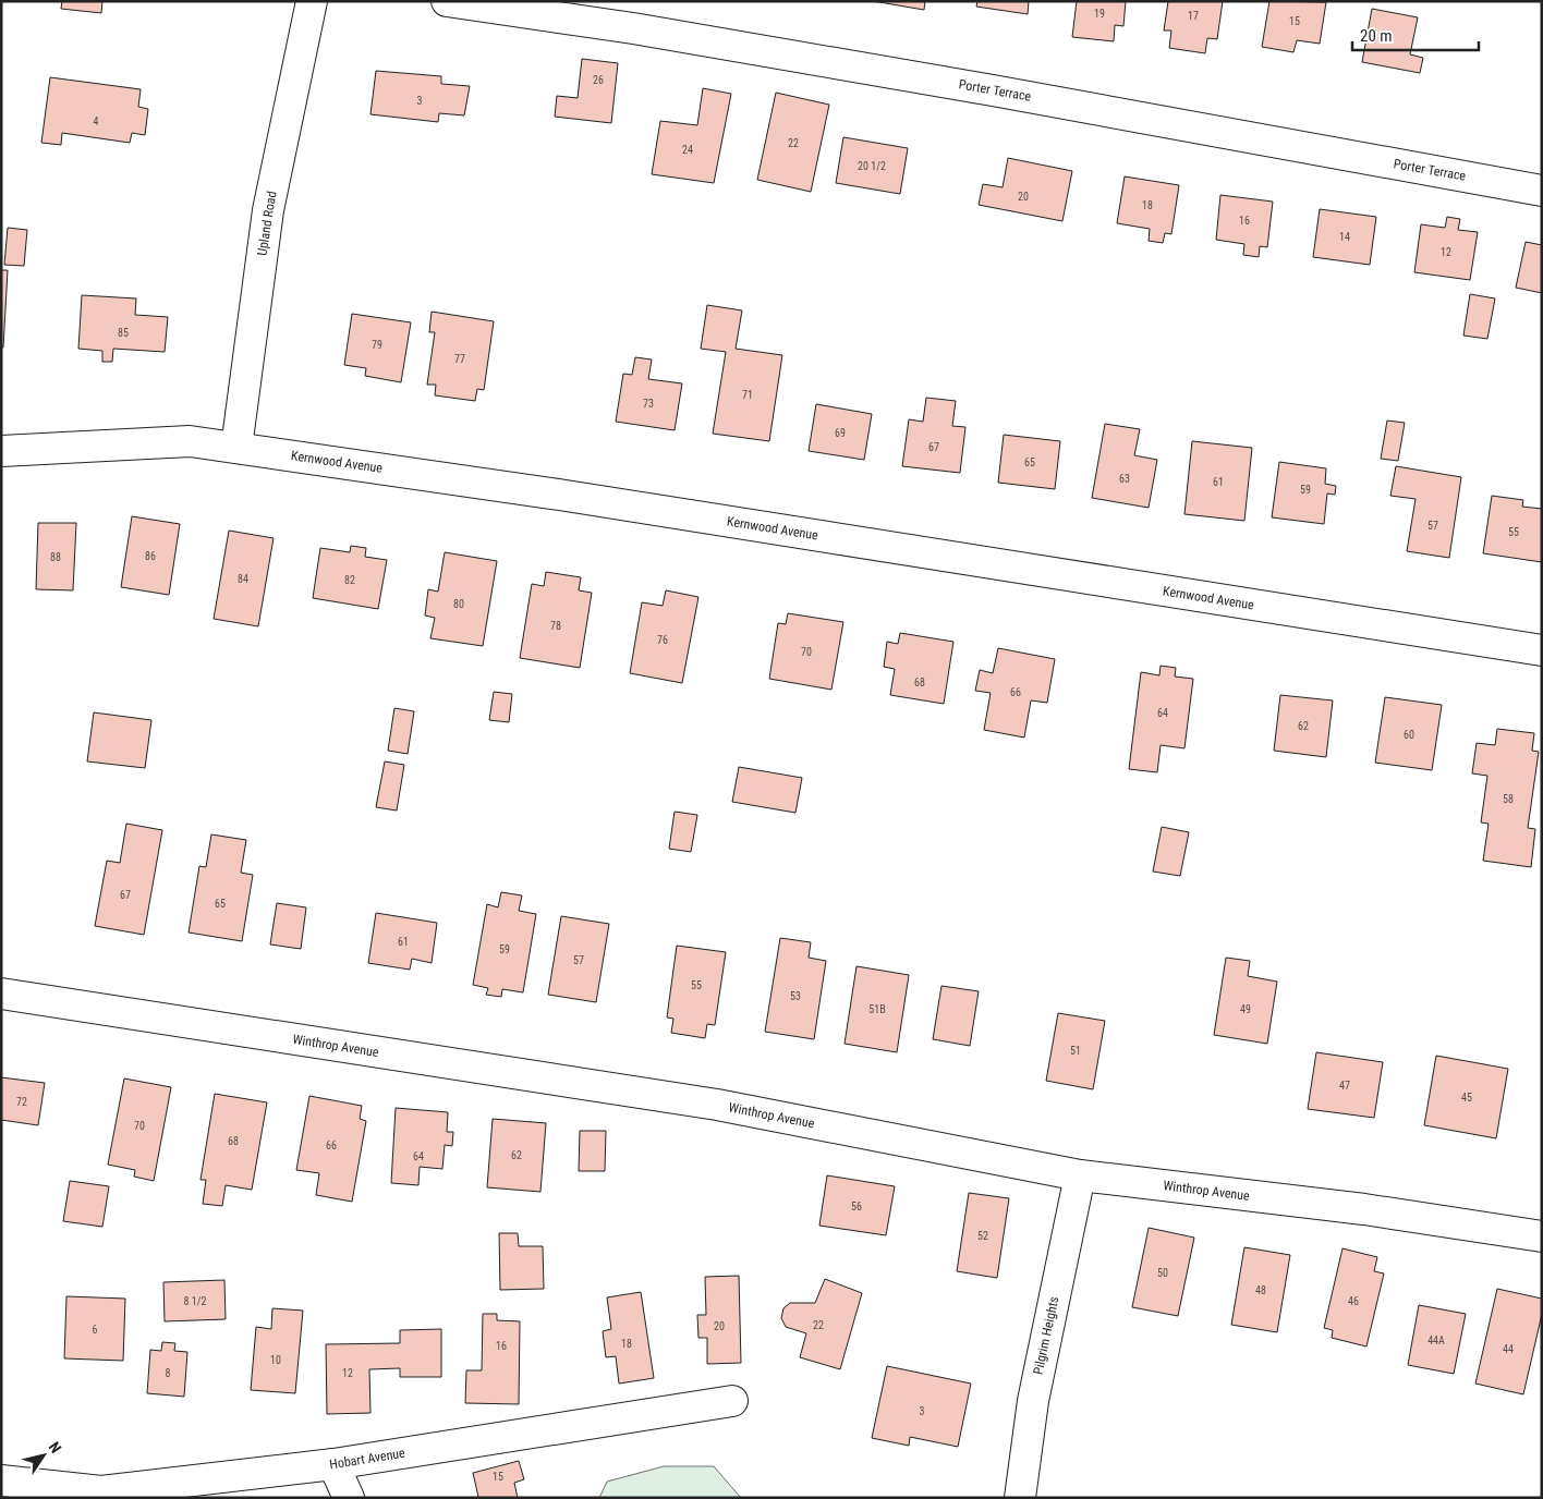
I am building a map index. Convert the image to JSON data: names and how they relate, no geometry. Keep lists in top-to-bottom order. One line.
{"streets":{"street":["Porter Terrace","Upland Road","Kernwood Avenue","Winthrop Avenue","Pilgrim Heights","Hobart Avenue"]},"crossings":[["Upland Road","Kernwood Avenue"],["Winthrop Avenue","Pilgrim Heights"]],"house_numbers":["19","17","15","26","3","4","22","24","20 1/2","20","18","16","14","12","85","79","77","71","73","69","67","65","63","61","59","57","55","86","88","84","82","80","78","76","70","68","66","64","62","60","58","67","65","61","59","57","55","53","51B","49","51","47","45","72","70","68","66","62","64","56","52","50","48","8 1/2","46","22","20","6","44A","18","16","44","10","8","12","3","15"],"scale_bar":"20 m","north":"top right"}
